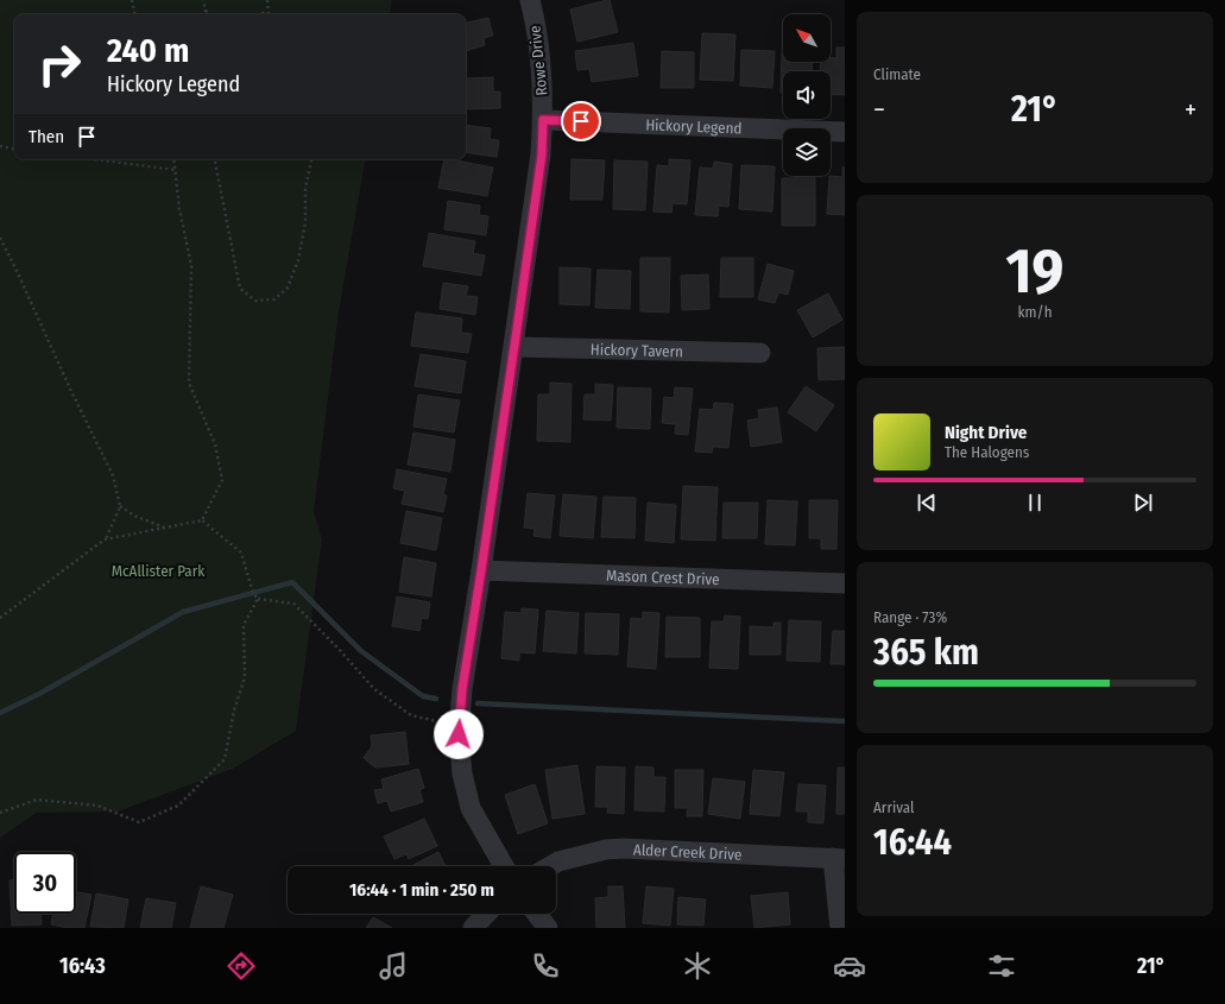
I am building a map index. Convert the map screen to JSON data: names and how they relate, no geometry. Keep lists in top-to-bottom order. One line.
{"streets":{"street":["Rowe Drive","Hickory Legend","Hickory Tavern","Mason Crest Drive","Alder Creek Drive"]},"crossings":[["Rowe Drive","Hickory Legend"],["Rowe Drive","Hickory Tavern"],["Rowe Drive","Mason Crest Drive"]],"parks":["McAllister Park"],"north":"top left","page":{"tile":["Climate",["19","km/h"],["Range · 73%","365 km"],["Arrival","16:44"]],"turn":["240 m","Hickory Legend"],"heat":["−","21°","+"],"then":"Then","song":["Night Drive","The Halogens"],"limit":"30","trip":"16:44 · 1 min · 250 m","tabs":["16:43","21°"]}}
